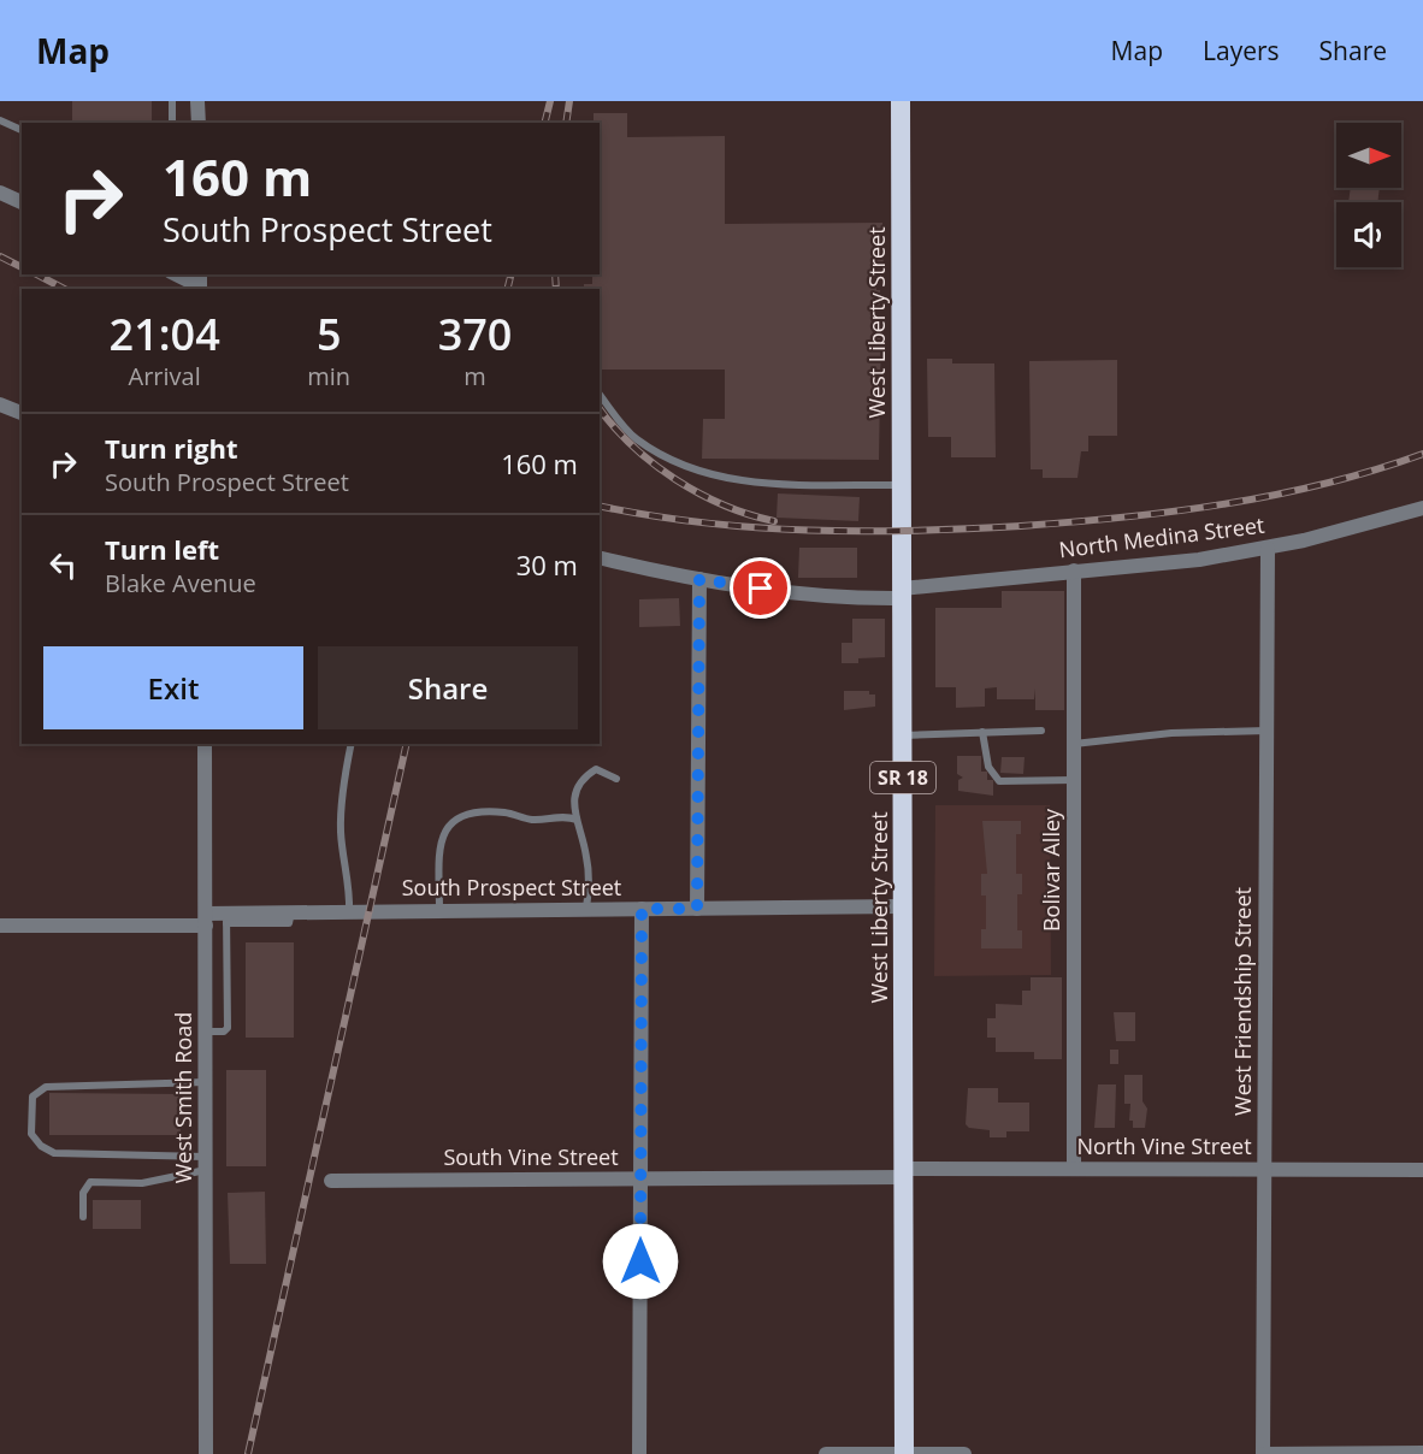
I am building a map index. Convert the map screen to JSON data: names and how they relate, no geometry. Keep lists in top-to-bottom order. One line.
{"streets":{"highway":["West Liberty Street","SR 18"],"street":["North Medina Street","Bolivar Alley","South Prospect Street","West Friendship Street","West Smith Road","North Vine Street","South Vine Street"]},"crossings":[["West Liberty Street","North Medina Street"],["West Liberty Street","South Prospect Street"],["West Liberty Street","North Vine Street"],["West Liberty Street","South Vine Street"],["North Medina Street","Bolivar Alley"],["North Medina Street","West Friendship Street"],["Bolivar Alley","North Vine Street"],["South Prospect Street","West Smith Road"],["West Friendship Street","North Vine Street"],["North Vine Street","South Vine Street"]],"north":"right","page":{"header":"Map","nav":["Map","Layers","Share"],"turn":["160 m","South Prospect Street"],"eta":["21:04","Arrival","5","min","370","m"],"list":[{"name":"Turn right","note":"South Prospect Street","value":"160 m"},{"name":"Turn left","note":"Blake Avenue","value":"30 m"}],"buttons":["Exit","Share"]}}
